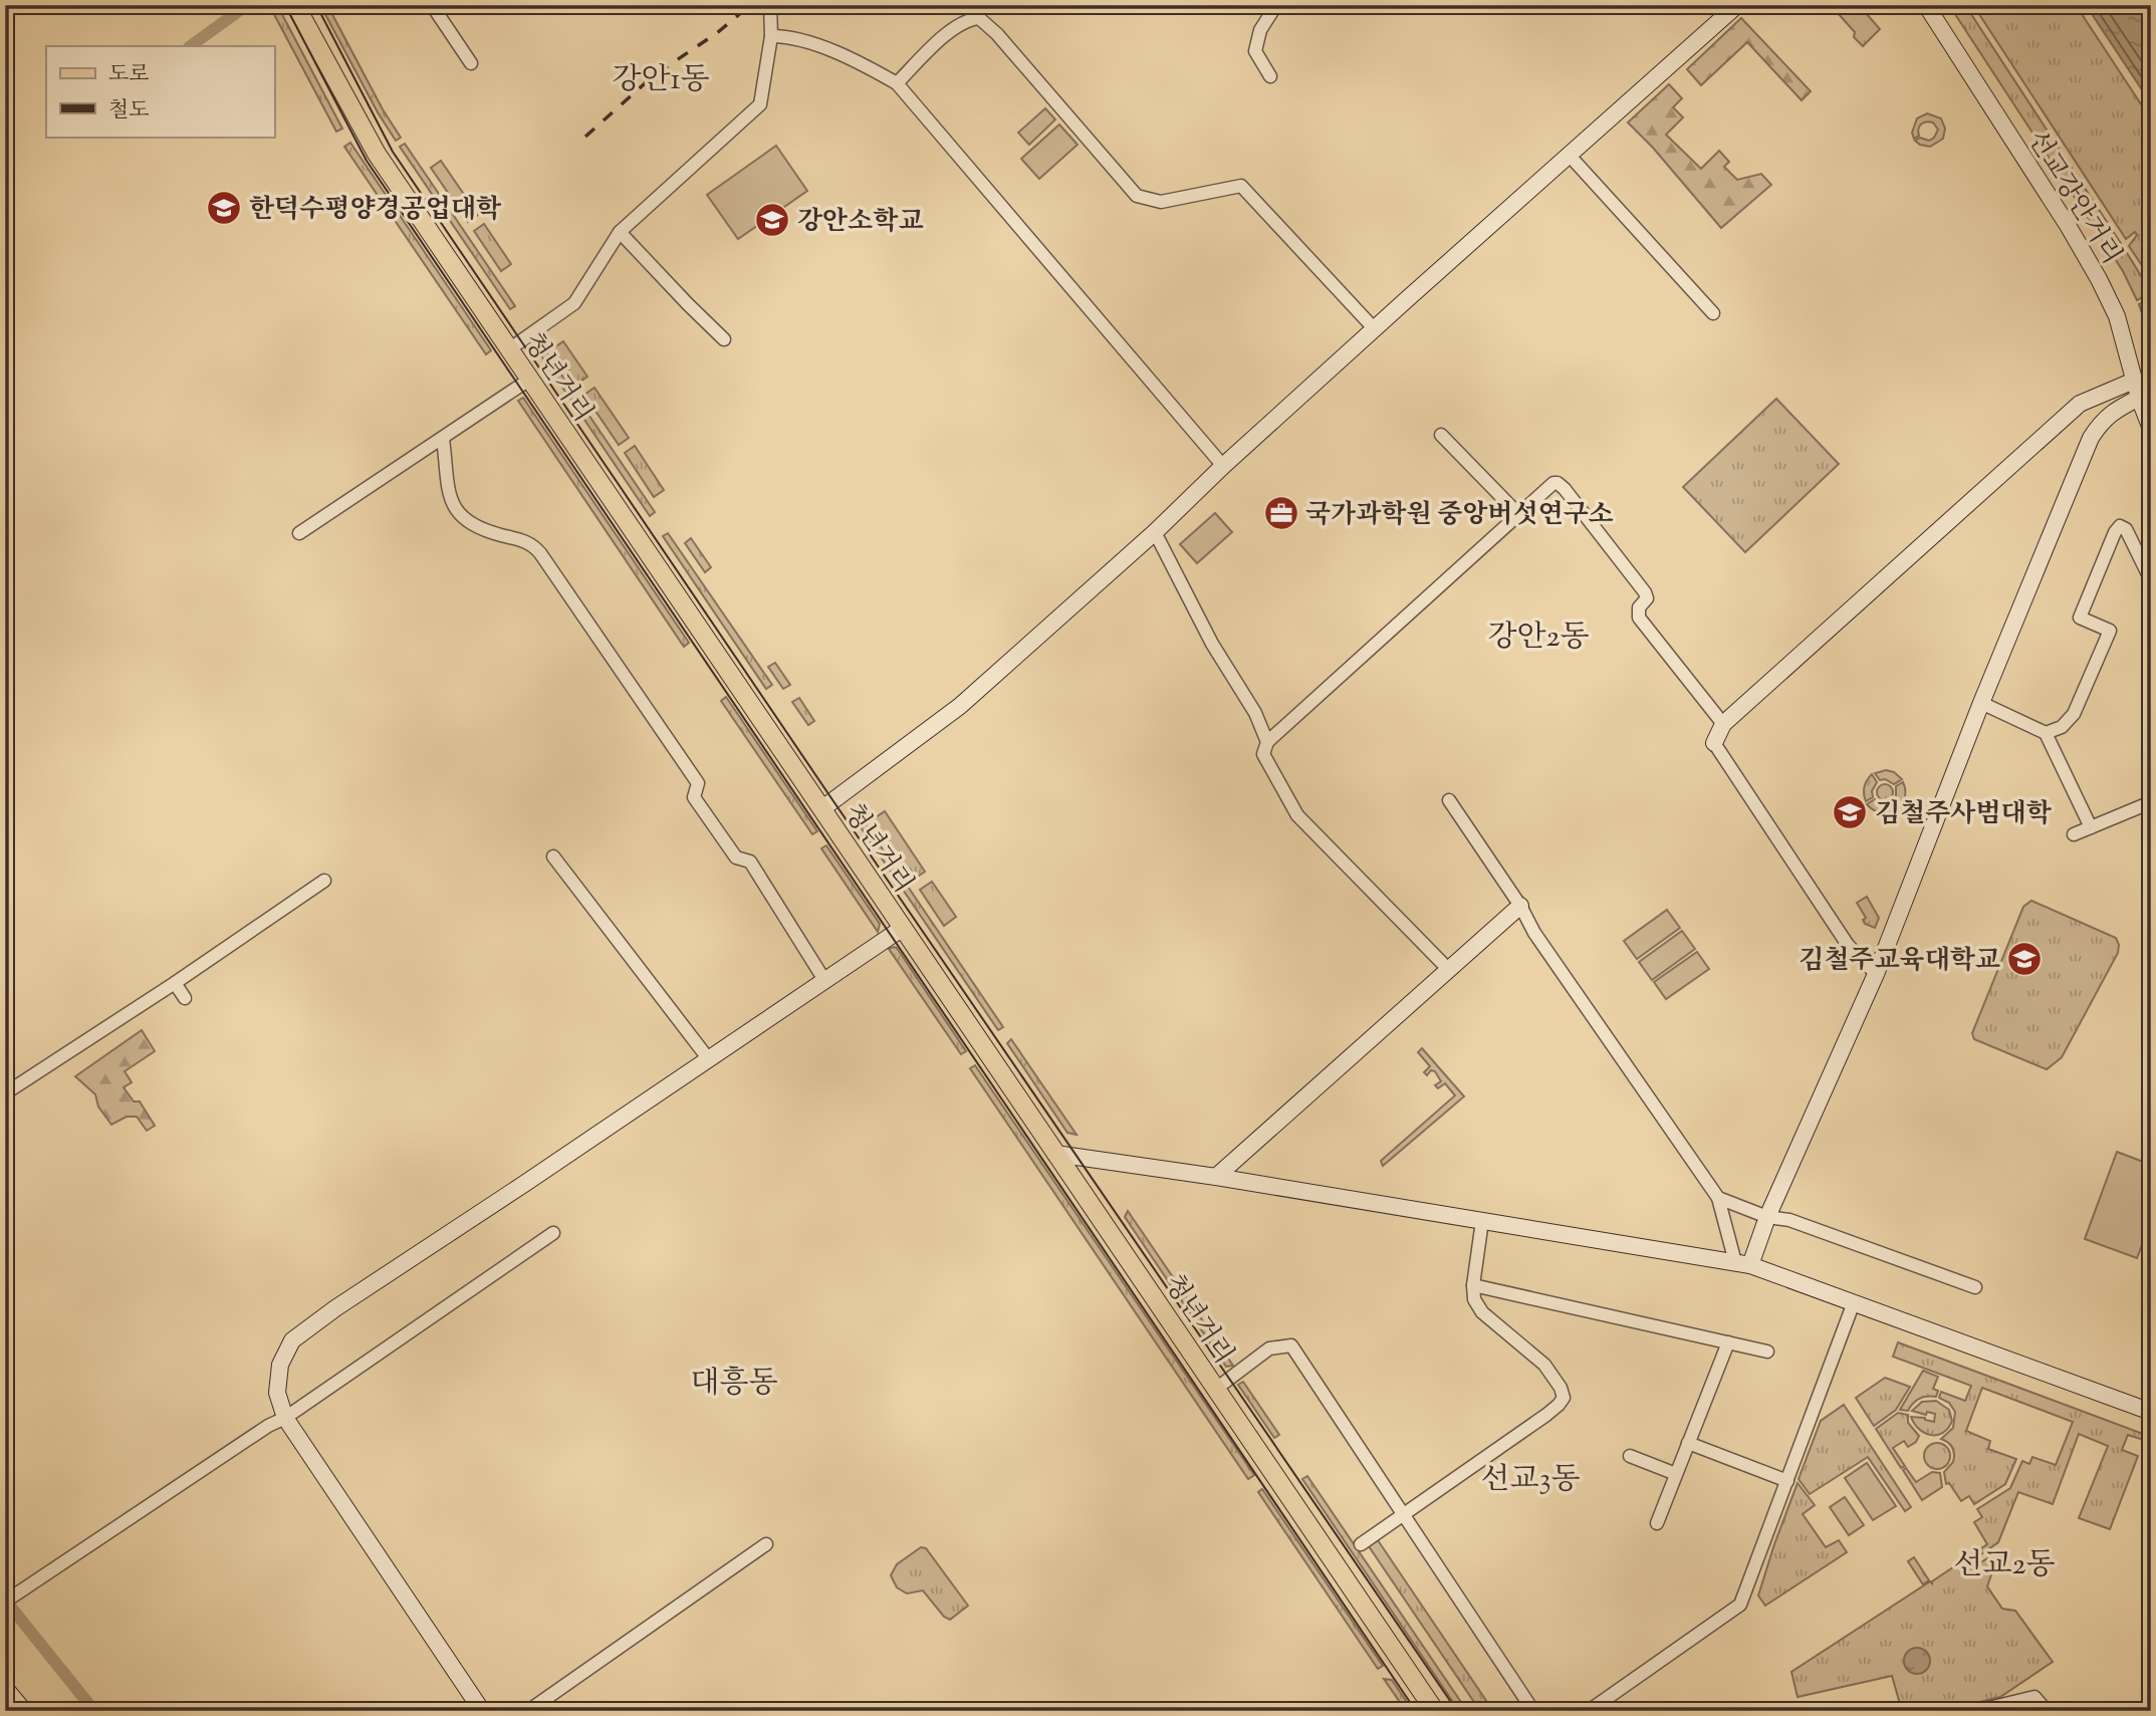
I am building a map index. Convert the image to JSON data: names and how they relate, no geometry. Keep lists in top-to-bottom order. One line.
{"streets":{"main road":["청년거리"],"street":["선교강안거리"]},"districts":["강안1동","강안2동","대흥동","선교3동","선교2동"],"places":{"school or university":["한덕수평양경공업대학","강안소학교","김철주사범대학","김철주교육대학교"],"office":["국가과학원 중앙버섯연구소"]},"legend":["도로","철도"]}
